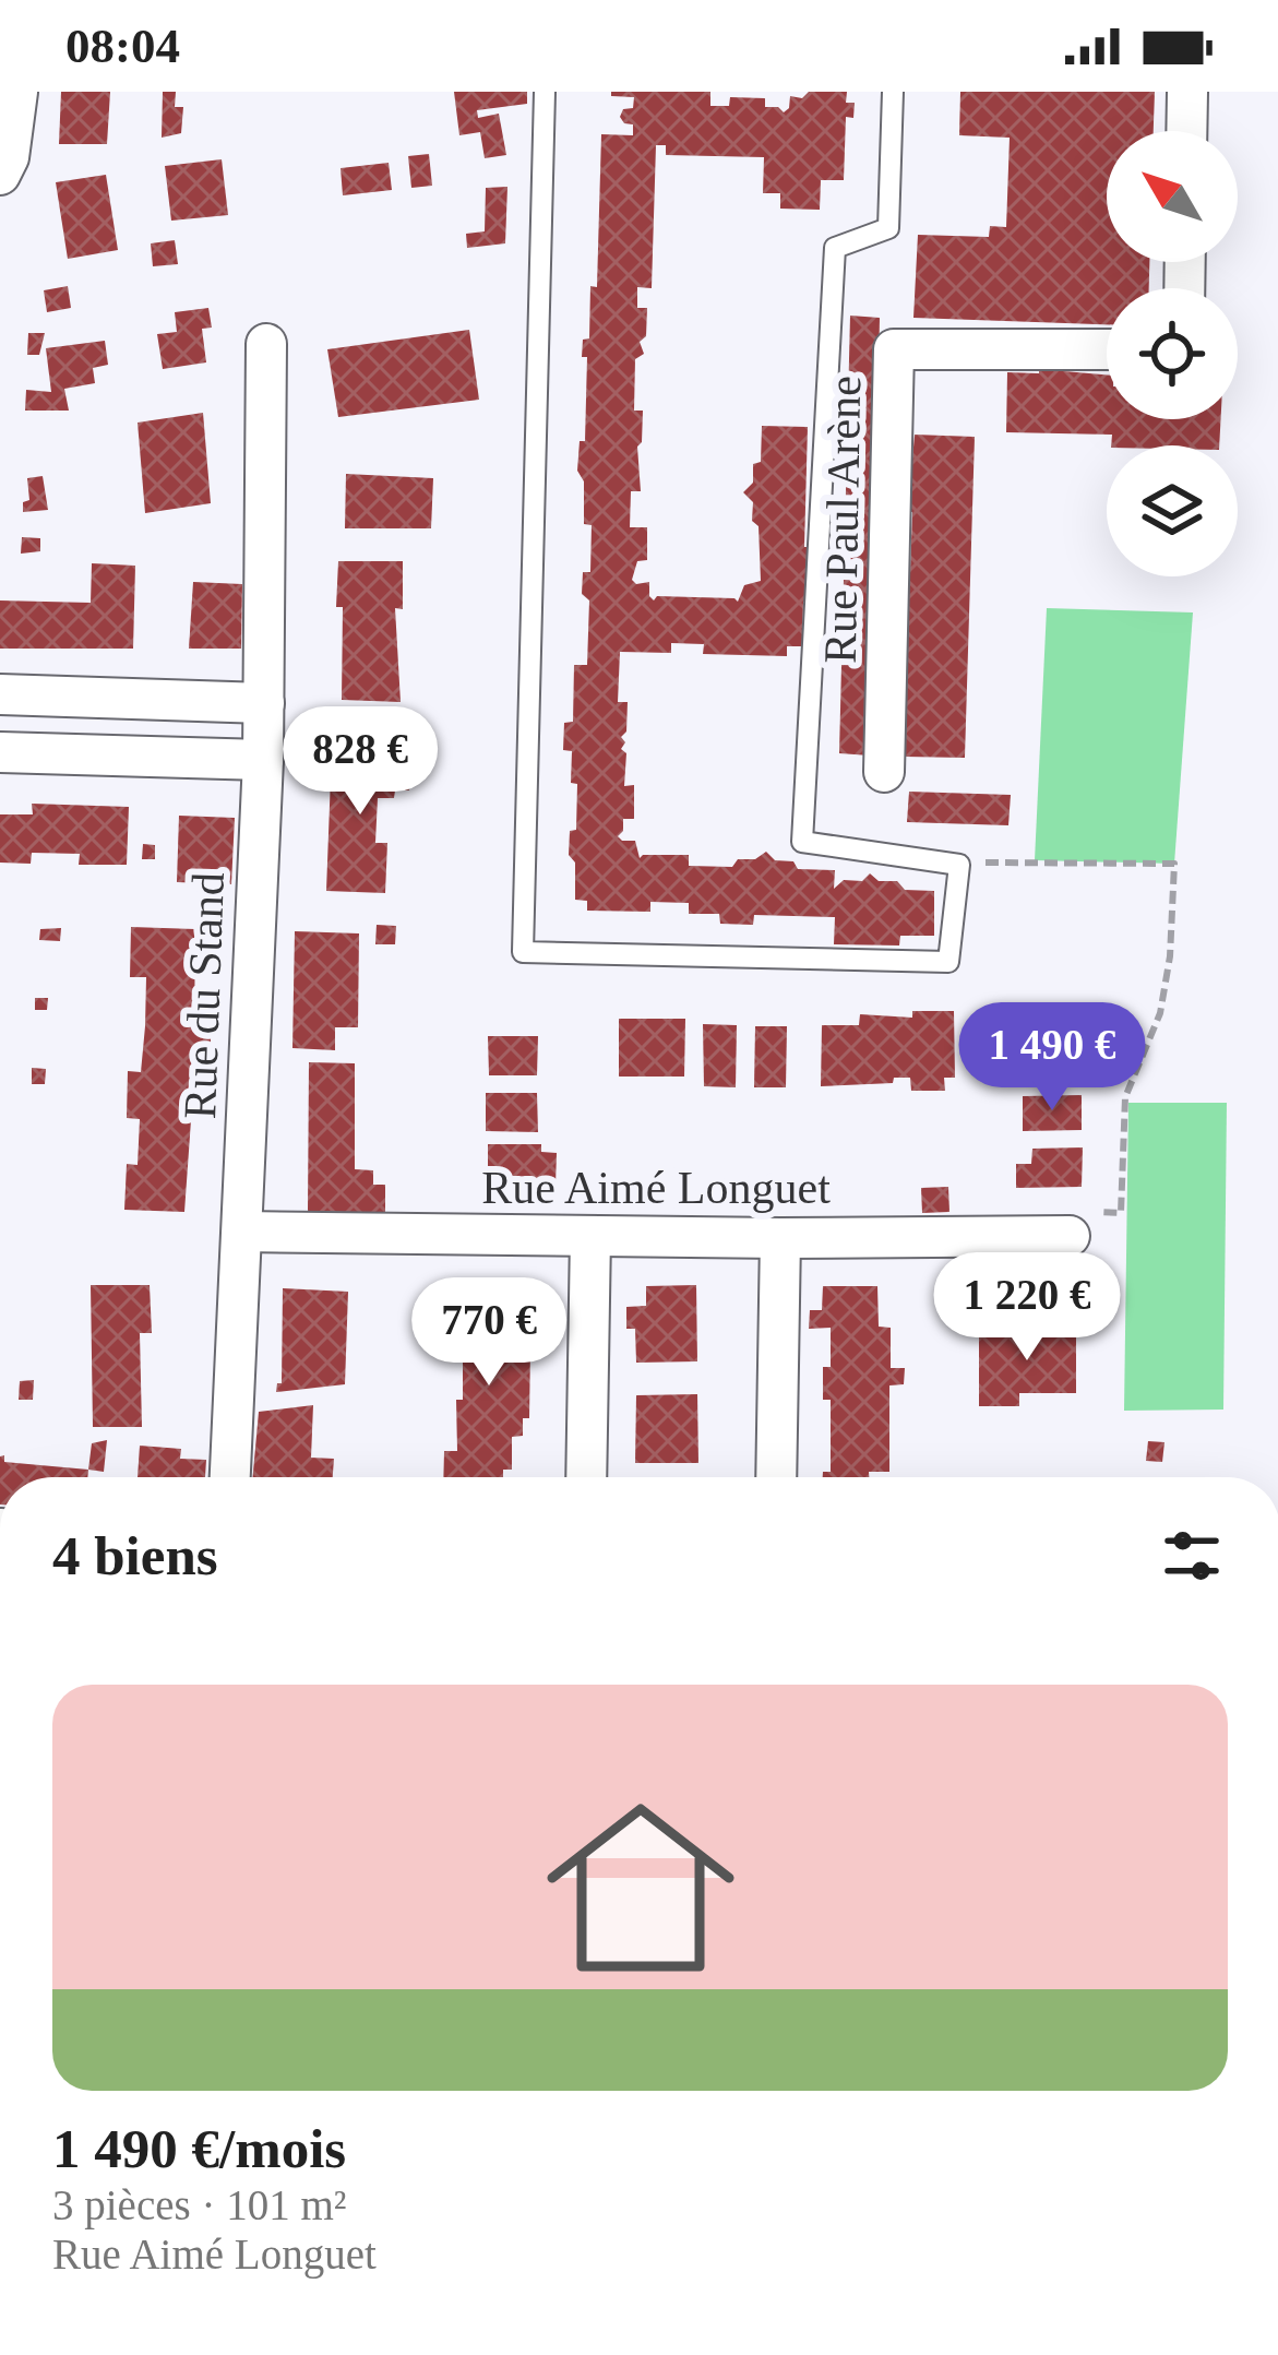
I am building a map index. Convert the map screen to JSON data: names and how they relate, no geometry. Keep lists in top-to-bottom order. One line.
{"streets":{"street":["Rue Paul Arène","Rue du Stand","Rue Aimé Longuet"]},"crossings":[["Rue du Stand","Rue Aimé Longuet"]],"north":"top left","page":{"status":"08:04","price":["828 €","1 490 €","1 220 €","770 €"],"heading":"4 biens","list":[{"name":"1 490 €/mois","note":"3 pièces · 101 m² · Rue Aimé Longuet"}]}}
